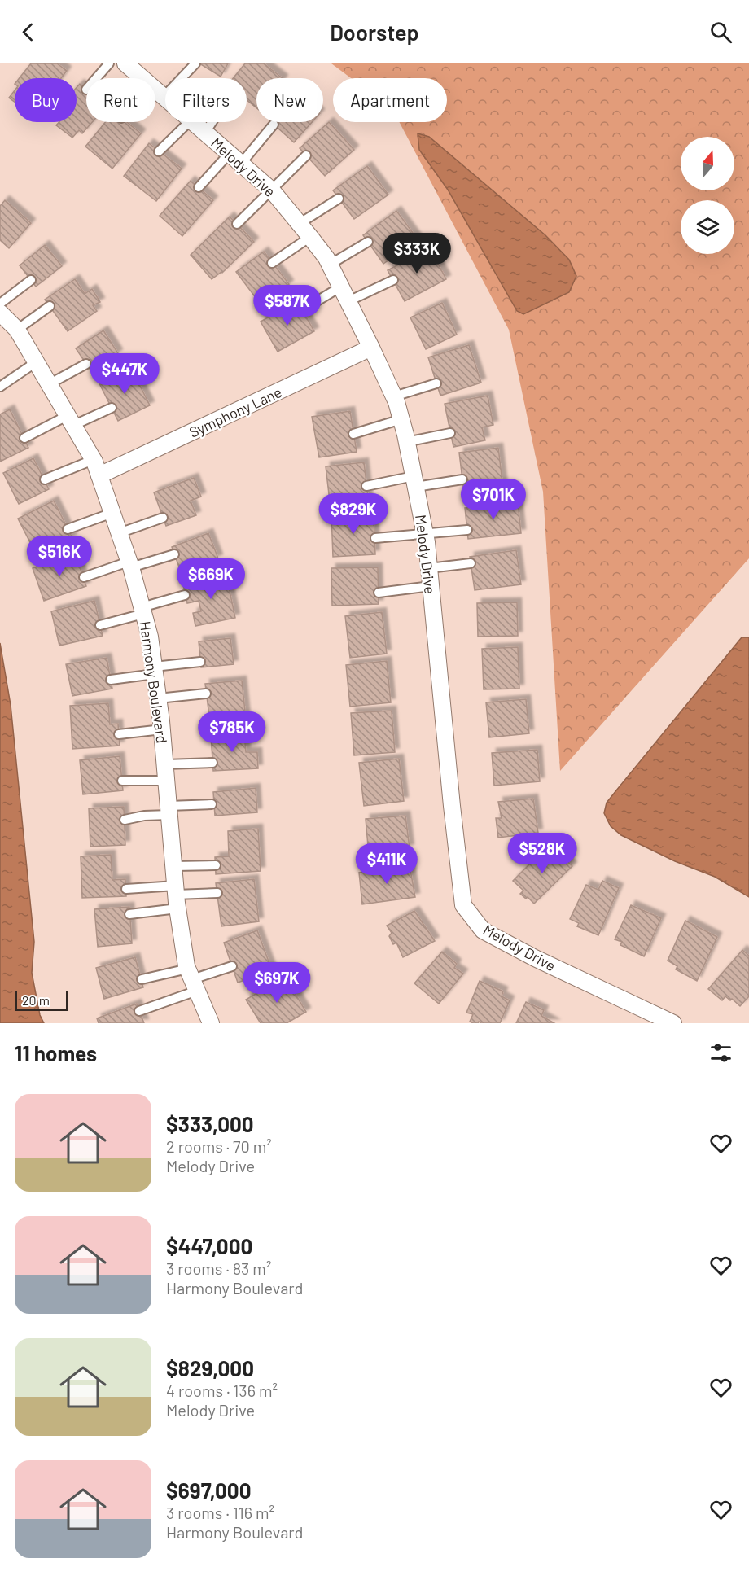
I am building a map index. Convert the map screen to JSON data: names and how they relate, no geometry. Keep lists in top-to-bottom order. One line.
{"streets":{"street":["Melody Drive","Symphony Lane","Harmony Boulevard"]},"crossings":[["Melody Drive","Symphony Lane"],["Symphony Lane","Harmony Boulevard"]],"scale_bar":"20 m","north":"top","page":{"header":"Doorstep","chip":["Buy","Rent","Filters","New","Apartment"],"price":["$333K","$587K","$447K","$701K","$829K","$516K","$669K","$785K","$528K","$411K","$697K"],"scale":"20 m","heading":"11 homes","list":[{"name":"$333,000","note":"2 rooms · 70 m² · Melody Drive"},{"name":"$447,000","note":"3 rooms · 83 m² · Harmony Boulevard"},{"name":"$829,000","note":"4 rooms · 136 m² · Melody Drive"},{"name":"$697,000","note":"3 rooms · 116 m² · Harmony Boulevard"}]}}
